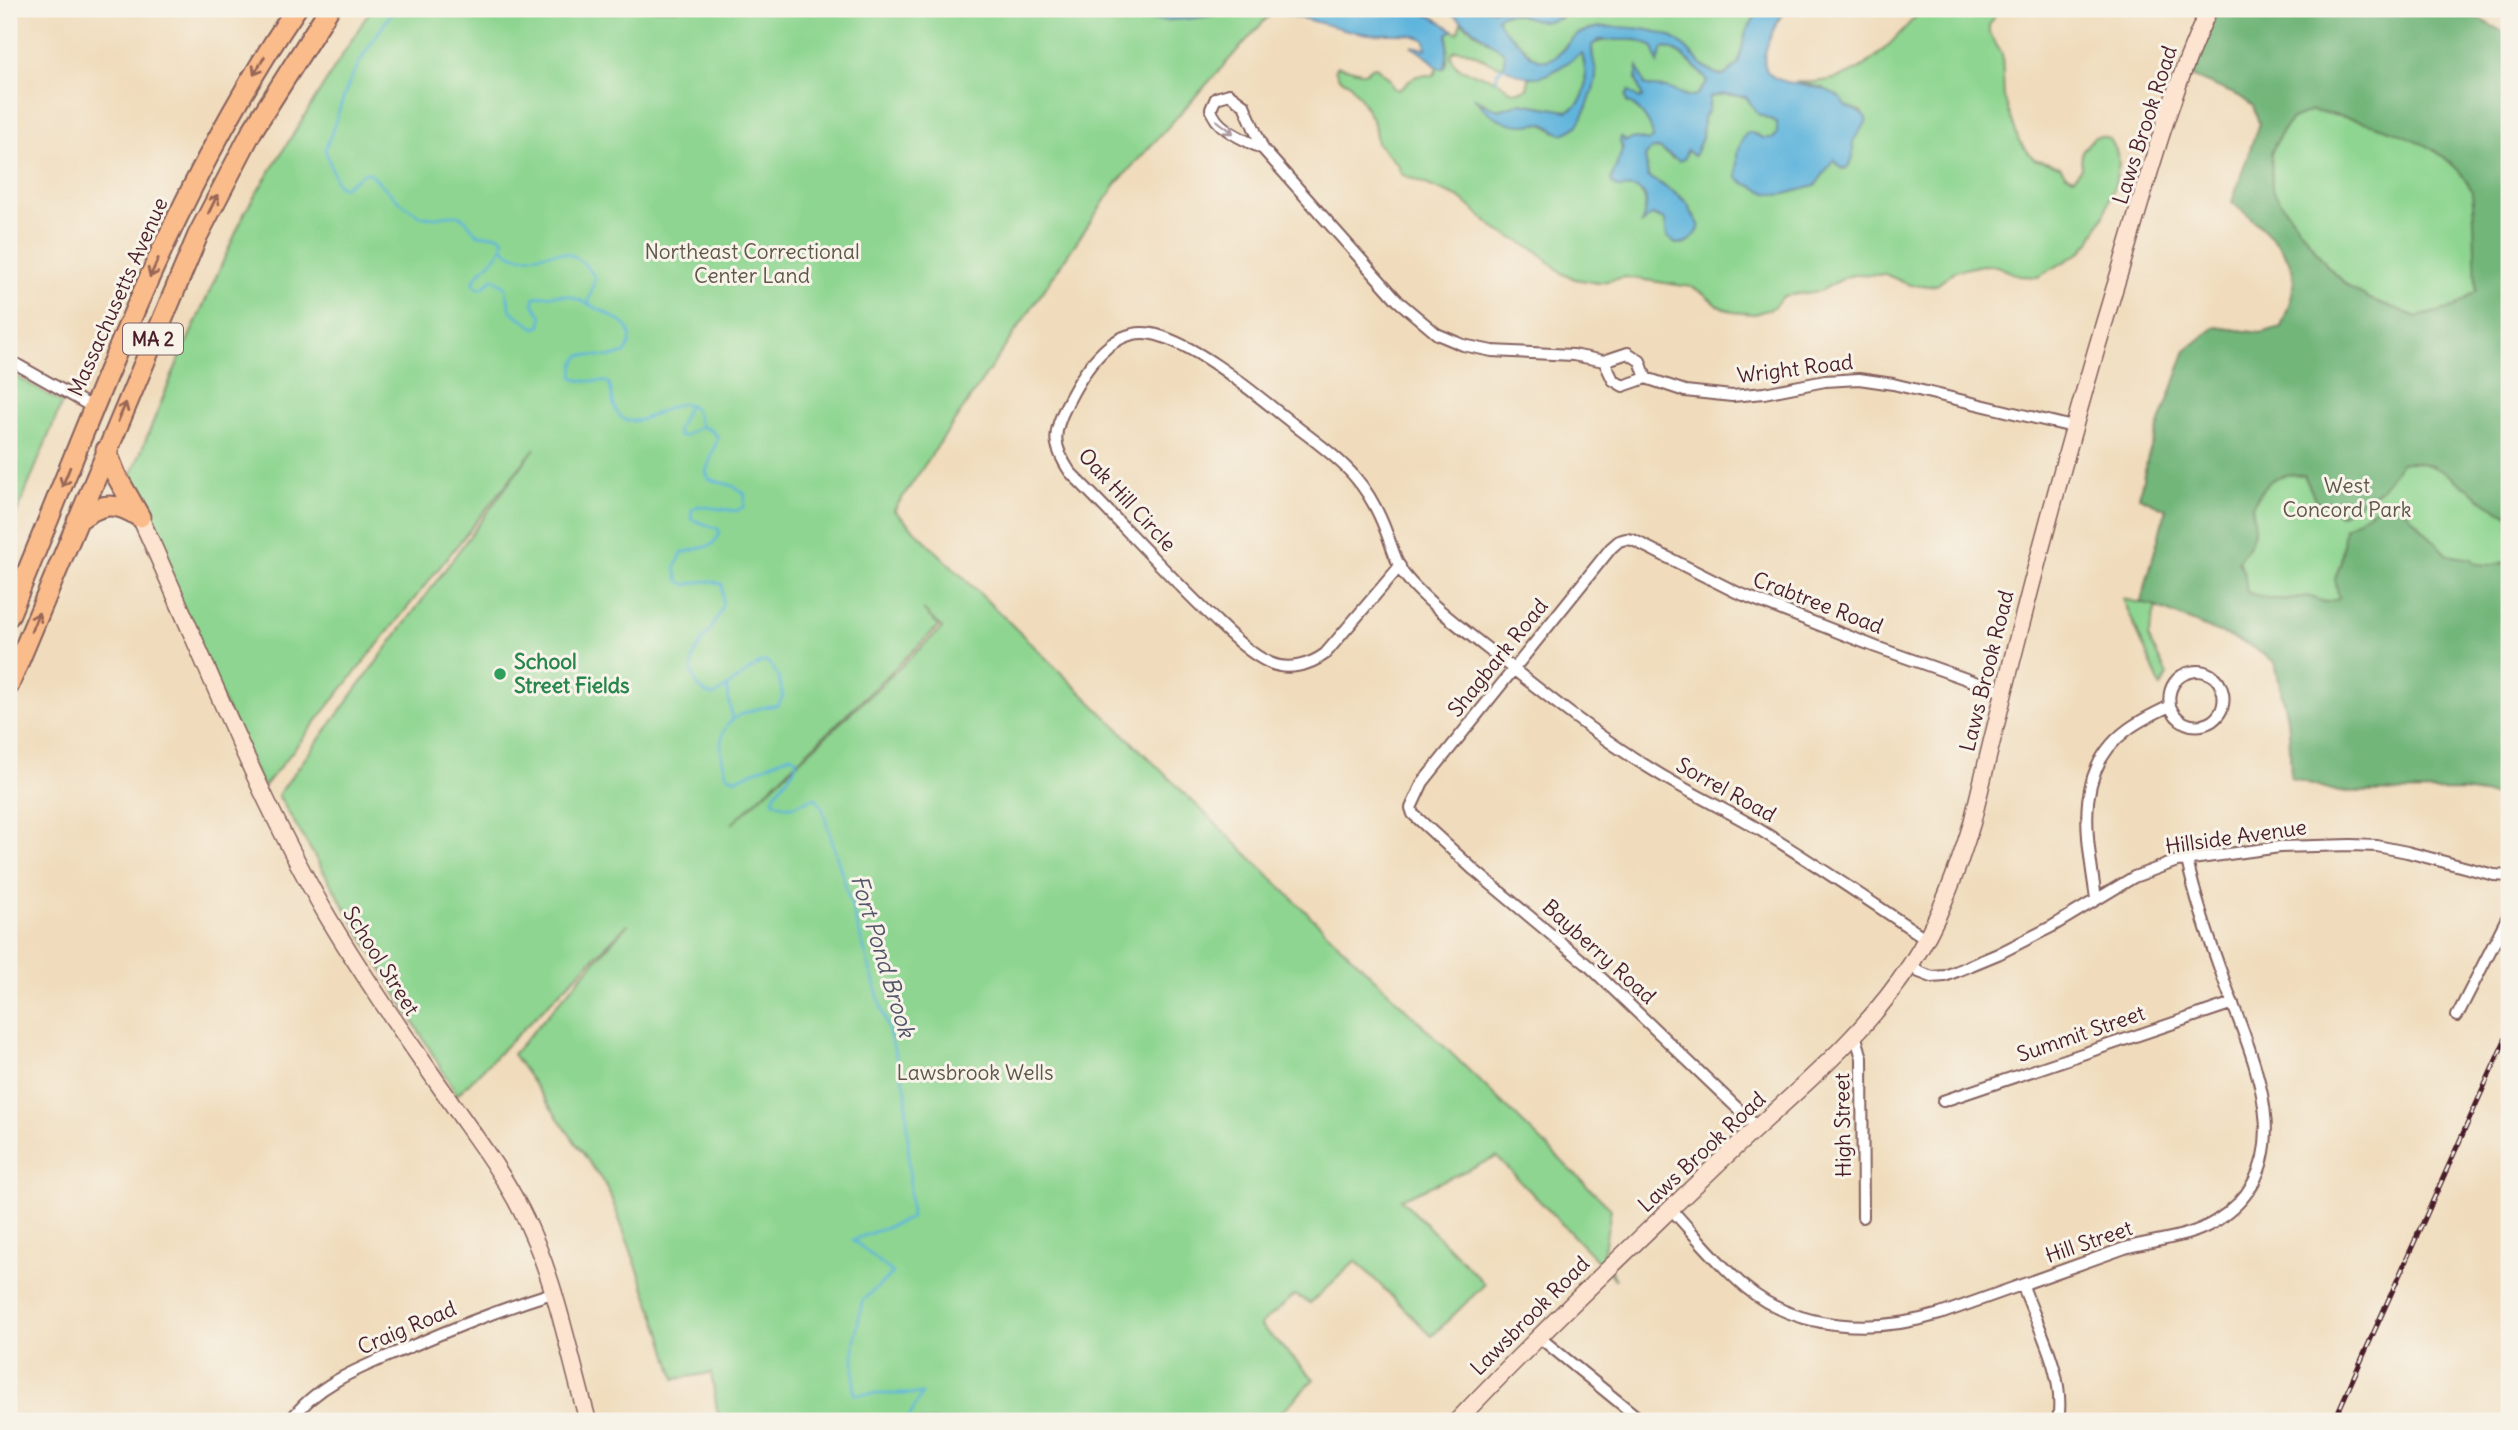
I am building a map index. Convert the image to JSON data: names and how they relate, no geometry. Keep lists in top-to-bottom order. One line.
{"streets":{"highway":["Massachusetts Avenue","MA 2"],"street":["Laws Brook Road","Wright Road","Oak Hill Circle","Crabtree Road","Shagbark Road","Sorrel Road","Hillside Avenue","Bayberry Road","School Street","Summit Street","High Street","Hill Street","Lawsbrook Road","Craig Road"]},"crossings":[["Laws Brook Road","Wright Road"],["Laws Brook Road","Crabtree Road"],["Laws Brook Road","Sorrel Road"],["Laws Brook Road","Hillside Avenue"],["Laws Brook Road","Bayberry Road"],["Laws Brook Road","High Street"],["Laws Brook Road","Hill Street"],["Laws Brook Road","Lawsbrook Road"],["Oak Hill Circle","Shagbark Road"],["Oak Hill Circle","Sorrel Road"],["Crabtree Road","Shagbark Road"],["Shagbark Road","Sorrel Road"],["Shagbark Road","Bayberry Road"],["Hillside Avenue","Hill Street"],["School Street","Craig Road"],["Summit Street","Hill Street"]],"water":["Fort Pond Brook"],"parks":["Northeast Correctional Center Land","West Concord Park","Lawsbrook Wells"],"places":["School Street Fields"]}
